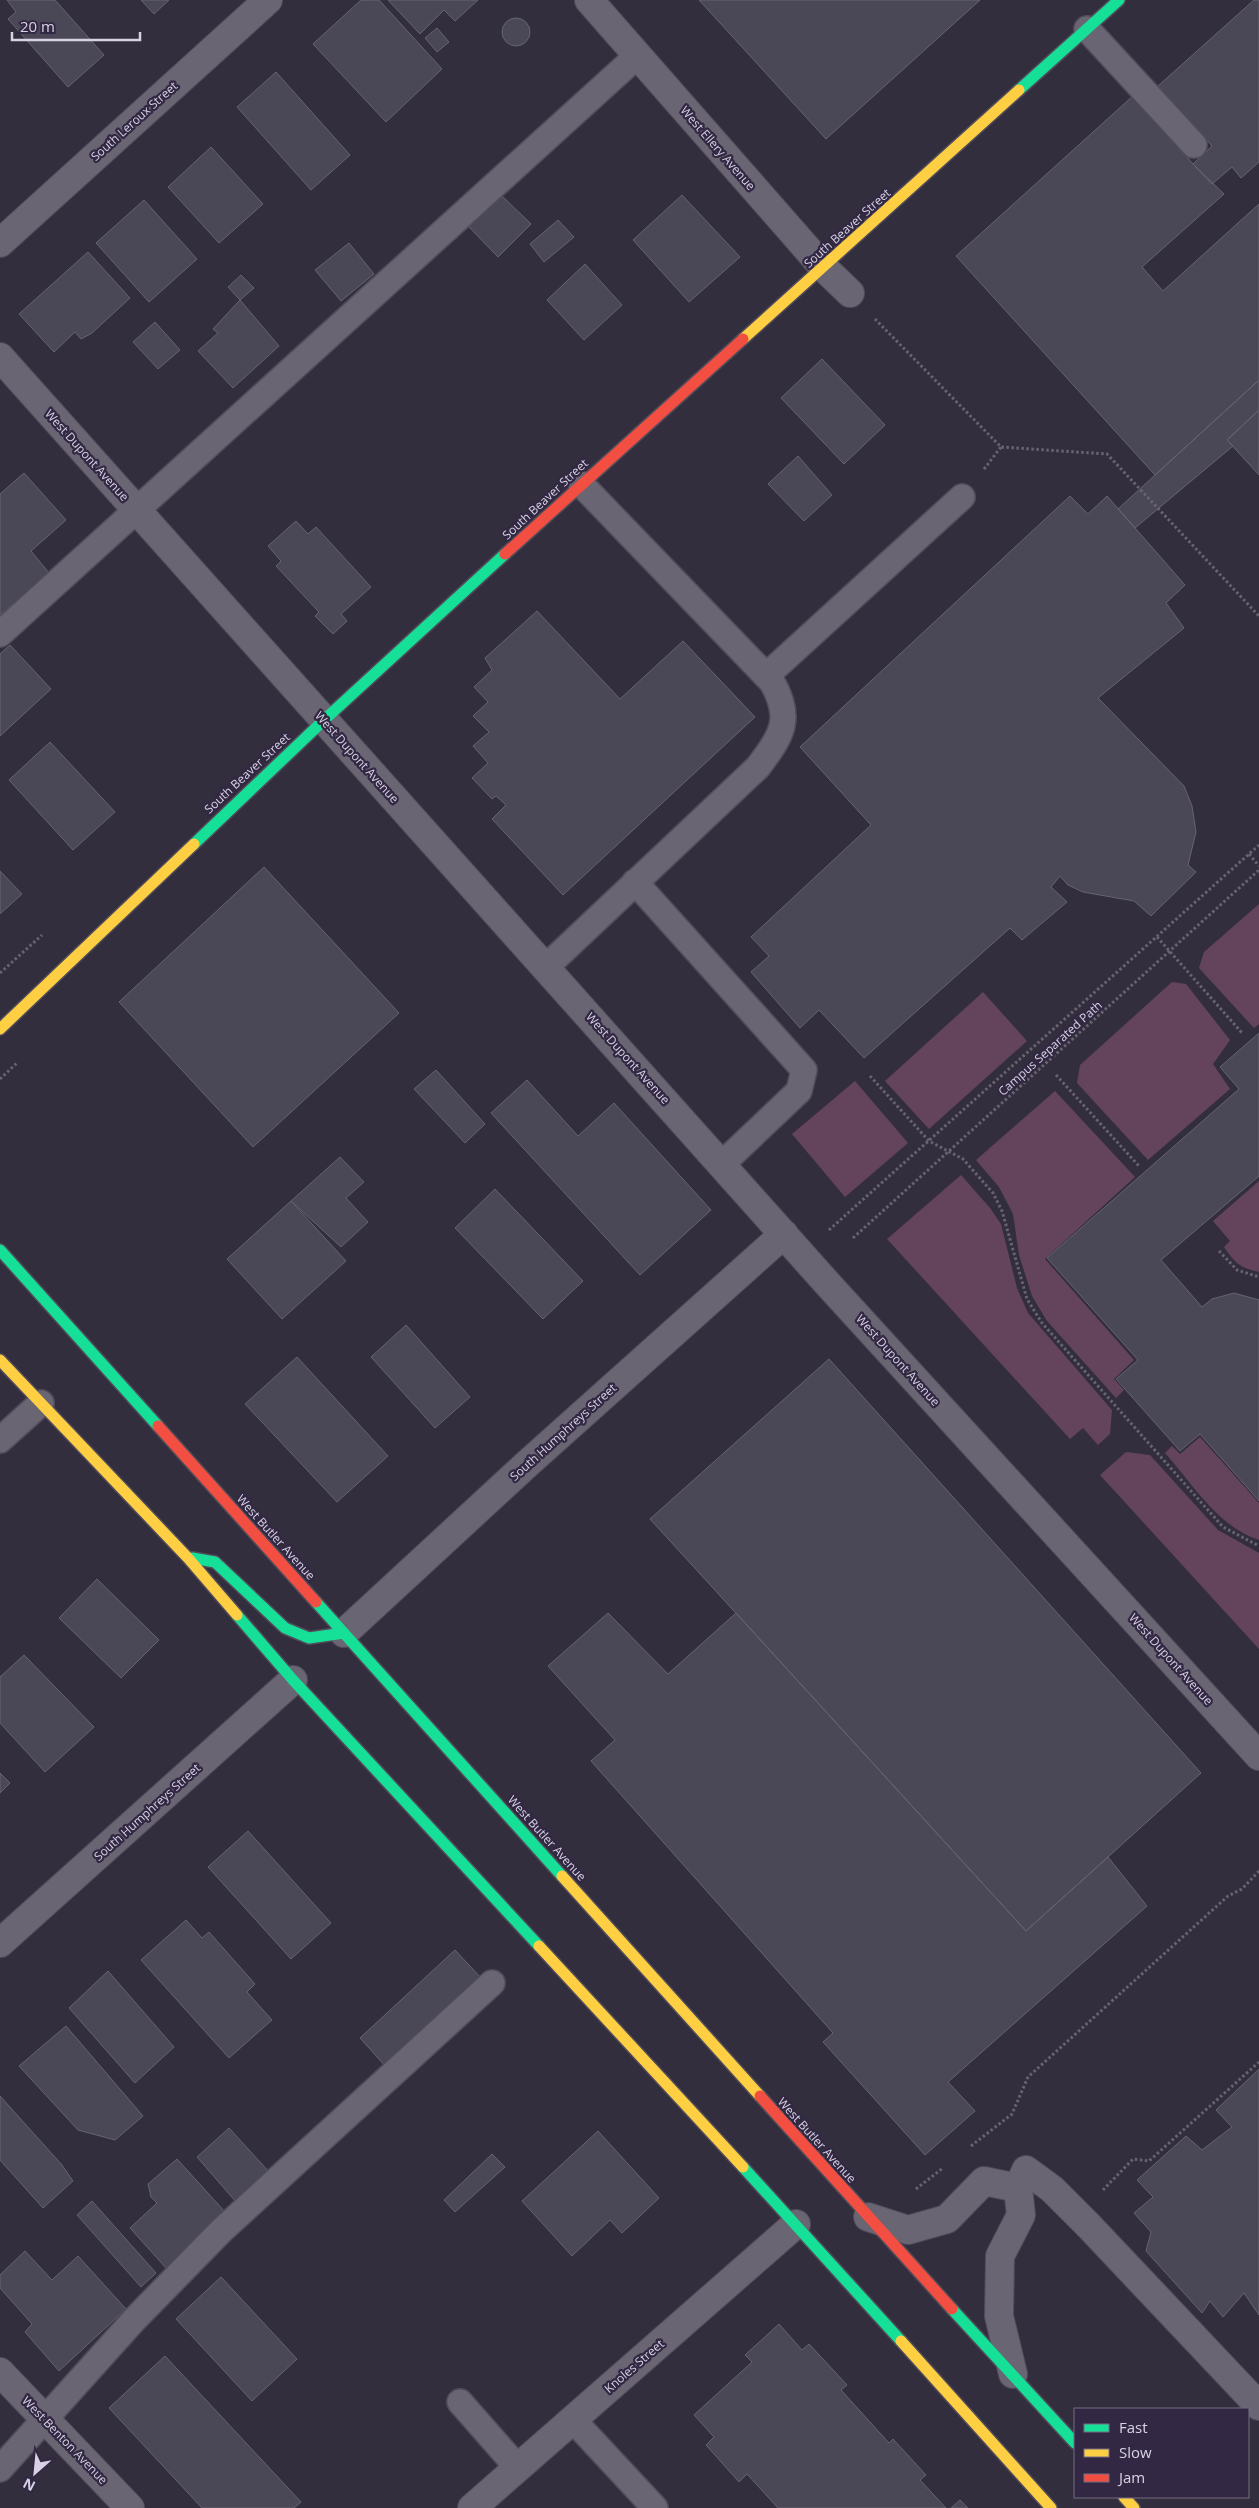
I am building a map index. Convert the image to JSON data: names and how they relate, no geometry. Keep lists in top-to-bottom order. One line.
{"streets":{"main road":["South Beaver Street","West Butler Avenue"],"street":["South Leroux Street","West Ellery Avenue","West Dupont Avenue","South Humphreys Street","Knoles Street","West Benton Avenue"],"path":["Campus Separated Path"]},"crossings":[["West Ellery Avenue","South Beaver Street"],["South Beaver Street","West Dupont Avenue"],["West Dupont Avenue","South Humphreys Street"],["South Humphreys Street","West Butler Avenue"]],"legend":["Fast","Slow","Jam"],"scale_bar":"20 m","north":"bottom left"}
